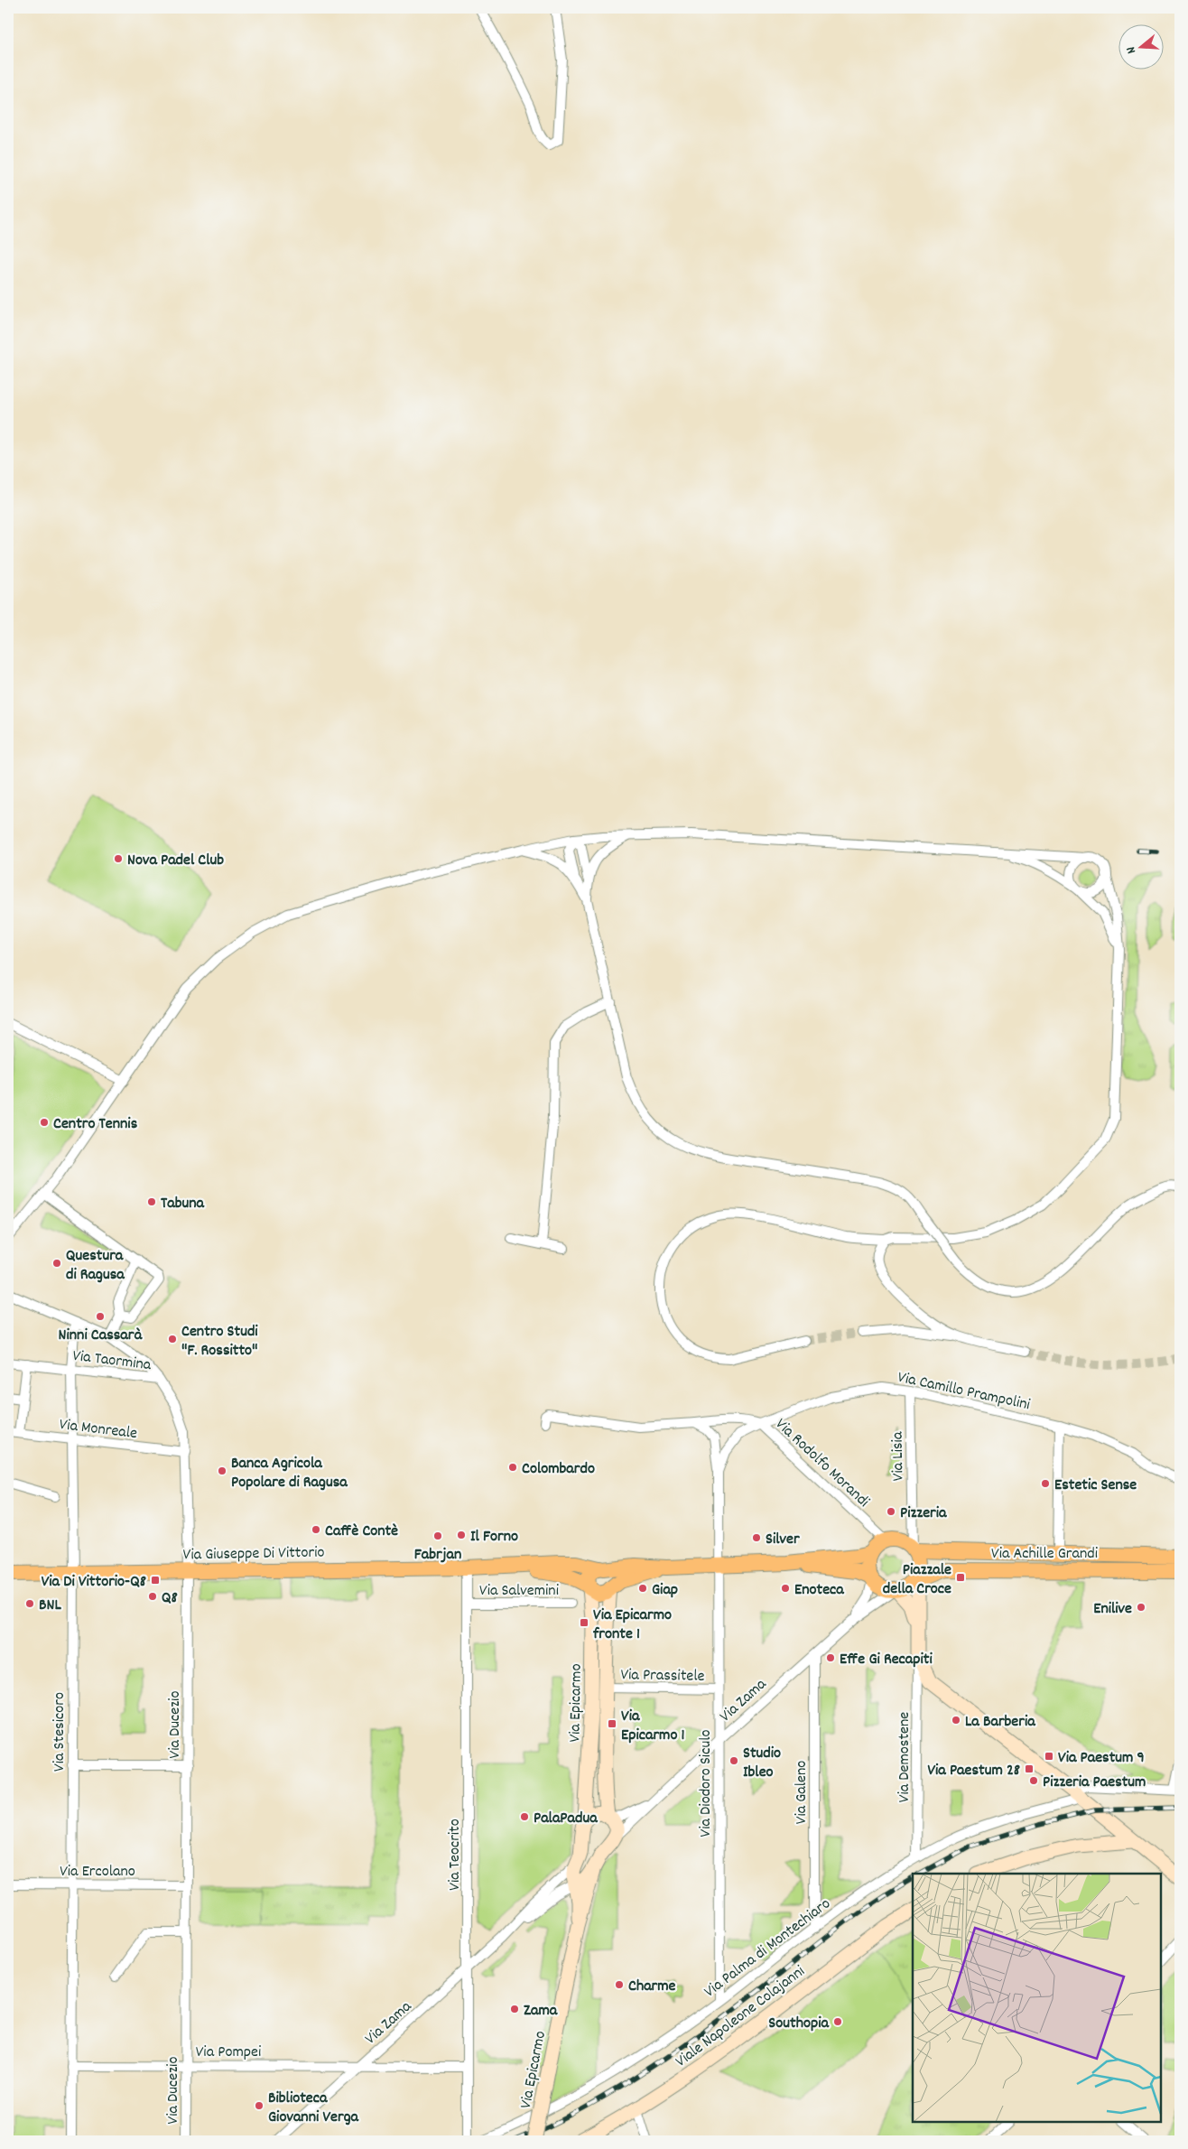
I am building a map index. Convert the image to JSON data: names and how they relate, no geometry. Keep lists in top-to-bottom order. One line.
{"streets":{"main road":["Via Giuseppe Di Vittorio","Via Achille Grandi"],"street":["Via Taormina","Via Camillo Prampolini","Via Monreale","Via Lisia","Via Rodolfo Morandi","Via Salvemini","Via Prassitele","Via Zama","Via Epicarmo","Via Ducezio","Via Stesicoro","Via Demostene","Via Diodoro Siculo","Via Galeno","Via Teocrito","Via Ercolano","Via Palma di Montechiaro","Viale Napoleone Colajanni","Via Pompei"]},"crossings":[["Via Taormina","Via Ducezio"],["Via Taormina","Via Stesicoro"],["Via Camillo Prampolini","Via Lisia"],["Via Camillo Prampolini","Via Rodolfo Morandi"],["Via Camillo Prampolini","Via Diodoro Siculo"],["Via Monreale","Via Ducezio"],["Via Monreale","Via Stesicoro"],["Via Lisia","Via Rodolfo Morandi"],["Via Lisia","Via Achille Grandi"],["Via Rodolfo Morandi","Via Achille Grandi"],["Via Giuseppe Di Vittorio","Via Ducezio"],["Via Giuseppe Di Vittorio","Via Stesicoro"],["Via Giuseppe Di Vittorio","Via Teocrito"],["Via Salvemini","Via Teocrito"],["Via Prassitele","Via Epicarmo"],["Via Prassitele","Via Diodoro Siculo"],["Via Zama","Via Epicarmo"],["Via Zama","Via Diodoro Siculo"],["Via Zama","Via Galeno"],["Via Zama","Via Teocrito"],["Via Zama","Via Pompei"],["Via Ducezio","Via Stesicoro"],["Via Ducezio","Via Ercolano"],["Via Ducezio","Via Pompei"],["Via Stesicoro","Via Ercolano"],["Via Stesicoro","Via Pompei"],["Via Demostene","Via Palma di Montechiaro"],["Via Diodoro Siculo","Via Palma di Montechiaro"],["Via Galeno","Via Palma di Montechiaro"],["Via Teocrito","Via Pompei"]],"places":{"other":["Nova Padel Club","Centro Tennis","Tabuna","Questura di Ragusa","Ninni Cassarà","Centro Studi \"F. Rossitto\"","Colombardo","Banca Agricola Popolare di Ragusa","Estetic Sense","Pizzeria","Caffè Contè","Il Forno","Fabrjan","Silver","Giap","Enoteca","Q8","BNL","Enilive","Effe Gi Recapiti","La Barberia","Studio Ibleo","Pizzeria Paestum","PalaPadua","Charme","Zama","Southopia","Biblioteca Giovanni Verga"],"transit":["Piazzale della Croce","Via Di Vittorio-Q8","Via Epicarmo fronte 1","Via Epicarmo 1","Via Paestum 9","Via Paestum 28"]},"north":"left"}
